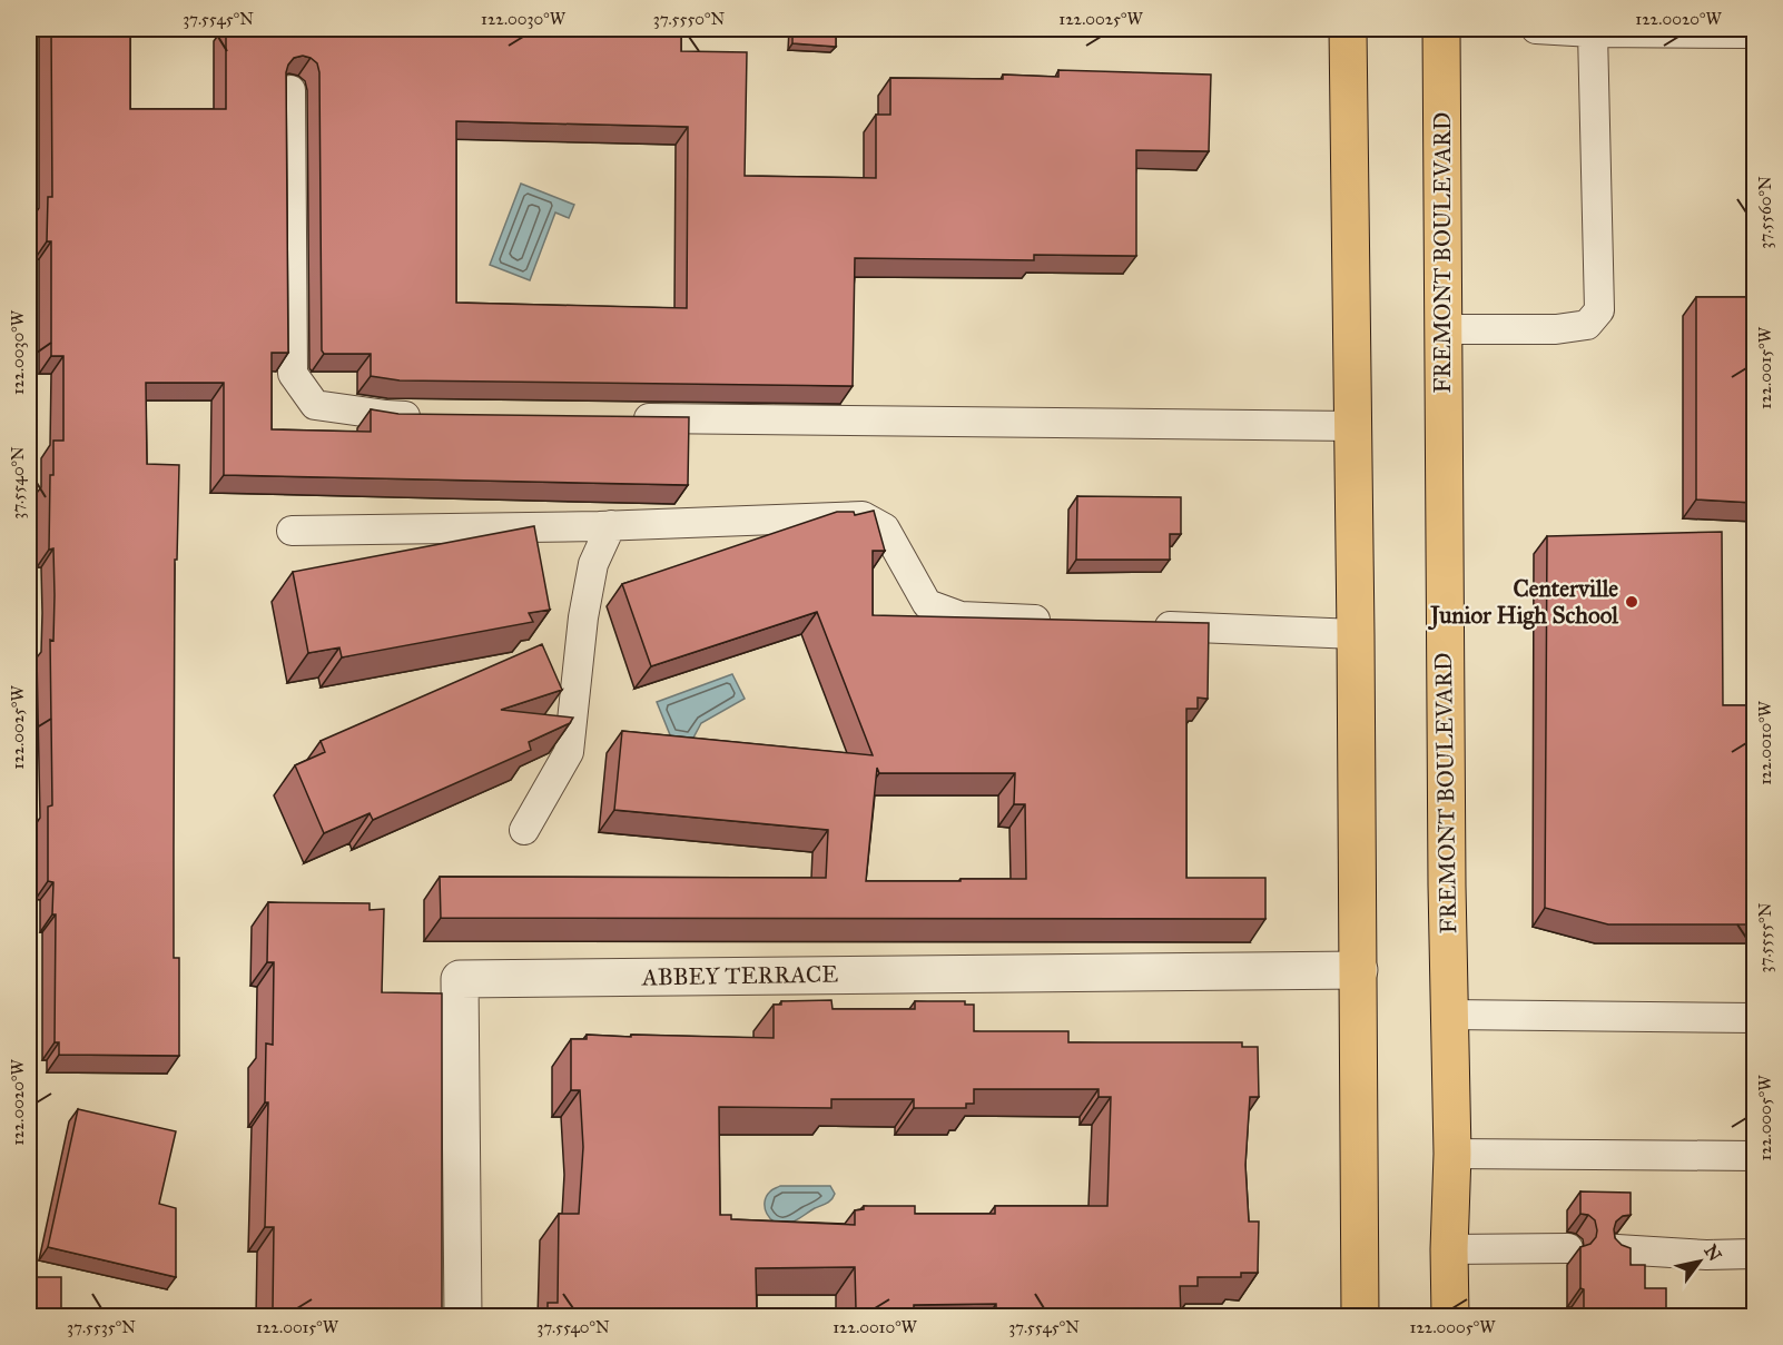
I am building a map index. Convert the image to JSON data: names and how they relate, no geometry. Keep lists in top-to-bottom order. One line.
{"streets":{"main road":["FREMONT BOULEVARD"],"street":["ABBEY TERRACE"]},"places":["Centerville Junior High School"],"north":"top right","coordinates":["37.5545°N","122.0030°W","37.5550°N","122.0025°W","122.0020°W","37.5560°N","122.0015°W","37.5540°N","122.0010°W","37.5555°N","122.0005°W","37.5535°N"]}
